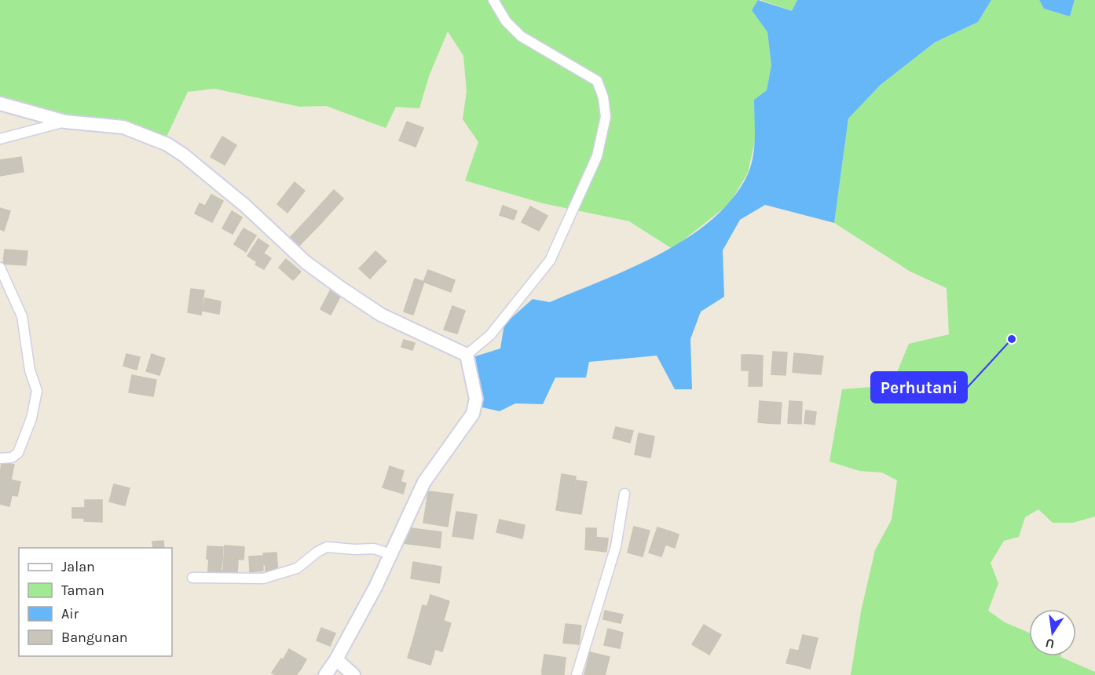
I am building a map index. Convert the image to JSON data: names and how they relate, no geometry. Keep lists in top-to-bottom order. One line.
{"places":["Perhutani"],"legend":["Jalan","Taman","Air","Bangunan"],"north":"bottom"}
